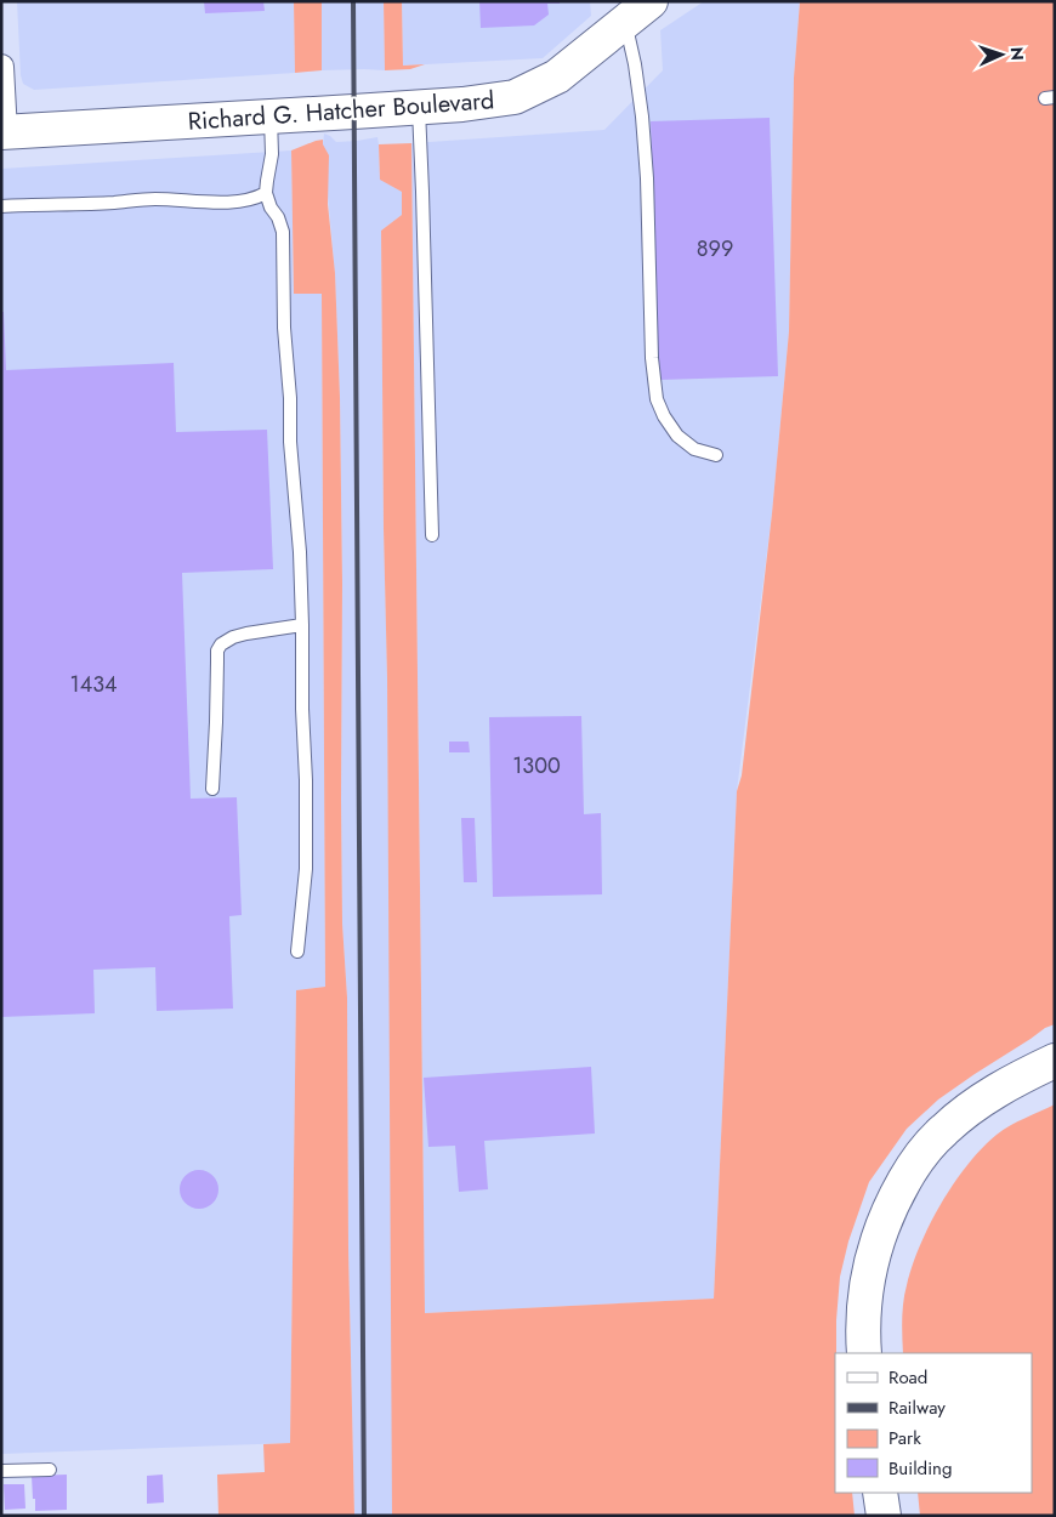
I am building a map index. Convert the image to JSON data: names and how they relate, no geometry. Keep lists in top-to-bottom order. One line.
{"streets":{"main road":["Richard G. Hatcher Boulevard"]},"house_numbers":["899","1434","1300"],"legend":["Road","Railway","Park","Building"],"north":"right"}
